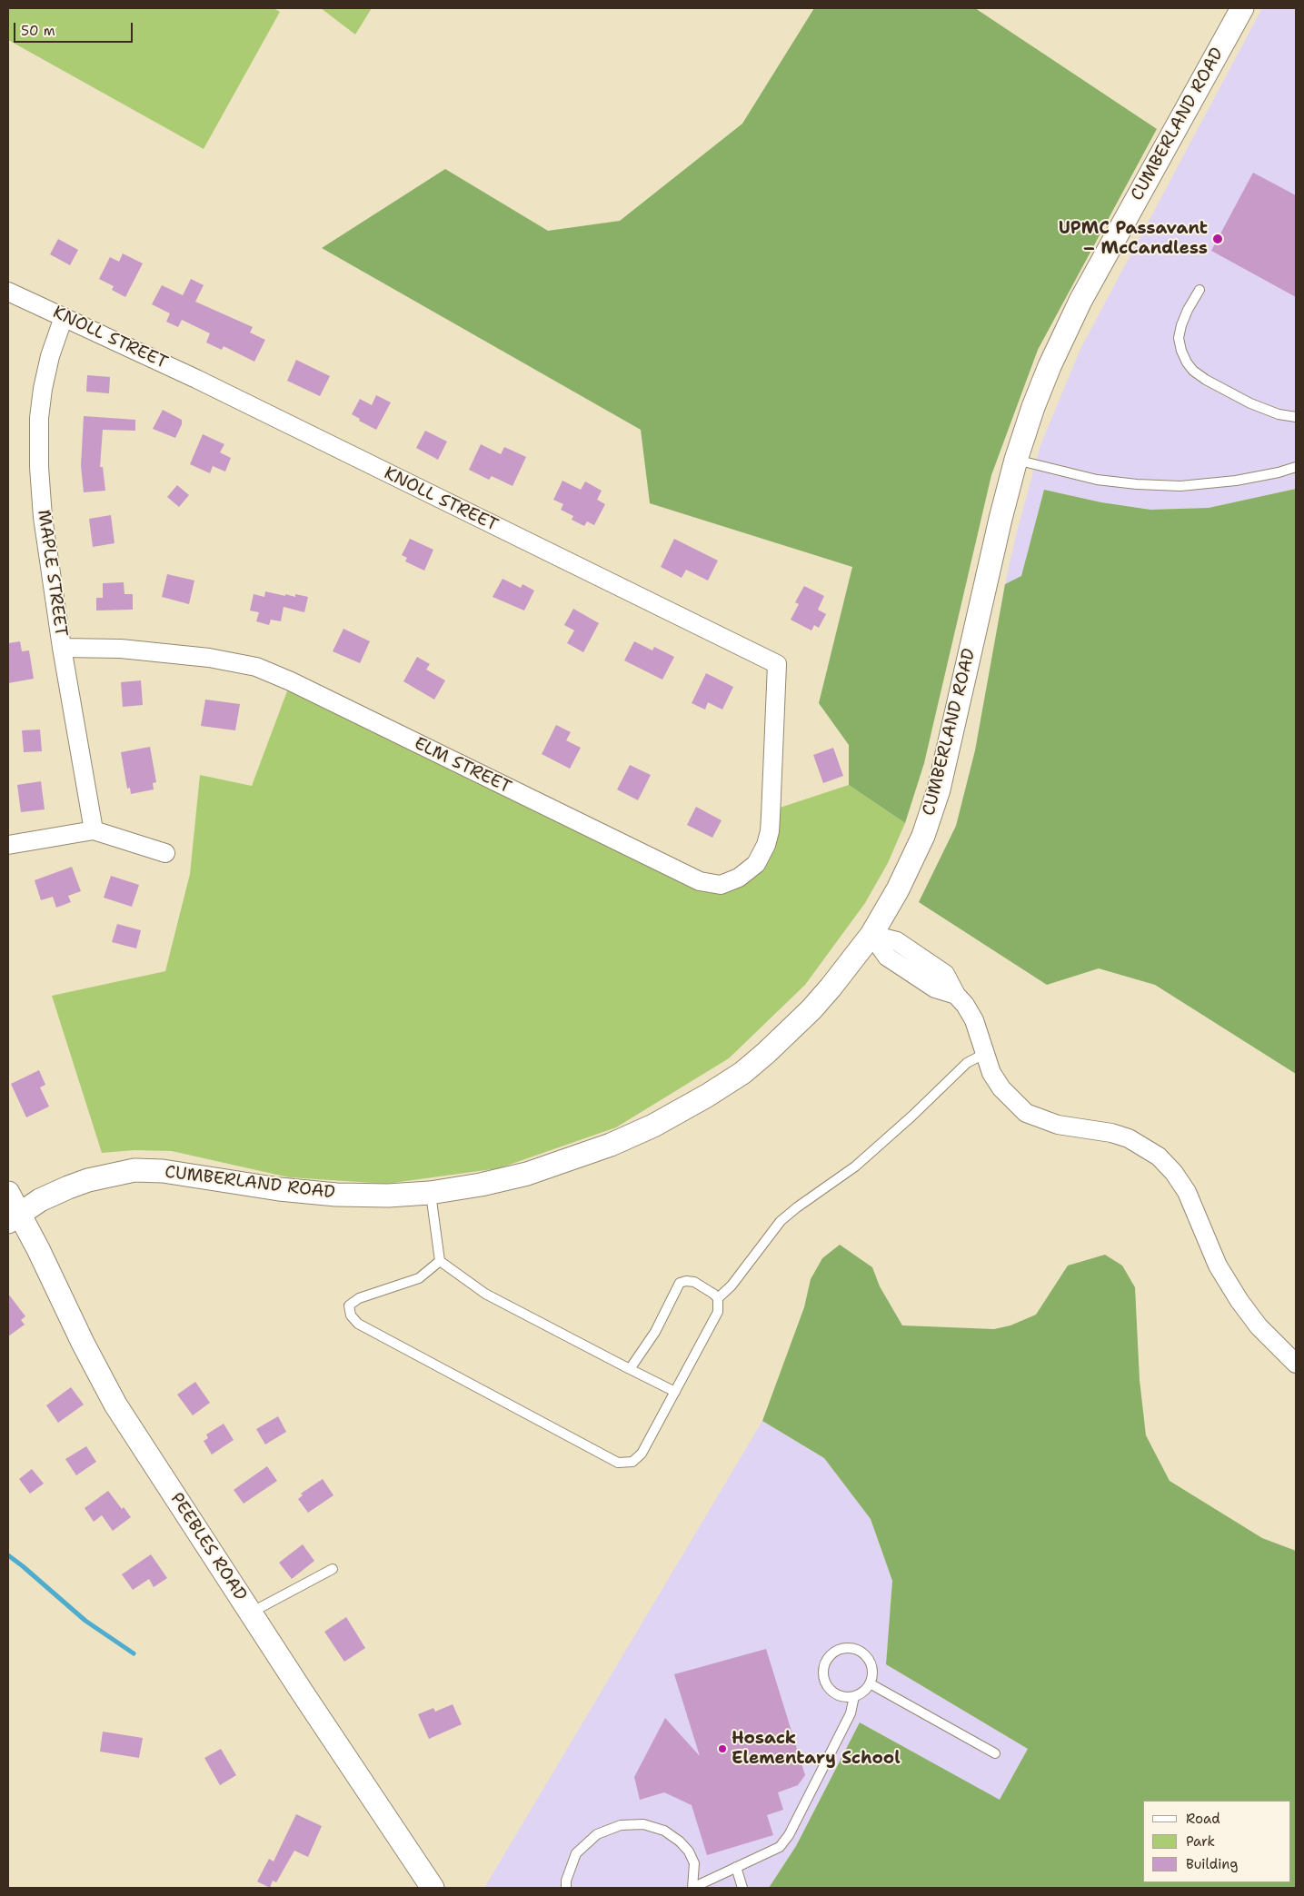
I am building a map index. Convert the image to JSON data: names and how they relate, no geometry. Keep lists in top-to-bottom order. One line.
{"streets":{"street":["CUMBERLAND ROAD","KNOLL STREET","MAPLE STREET","ELM STREET","PEEBLES ROAD"]},"crossings":[["CUMBERLAND ROAD","PEEBLES ROAD"],["KNOLL STREET","MAPLE STREET"],["KNOLL STREET","ELM STREET"],["MAPLE STREET","ELM STREET"]],"places":["UPMC Passavant – McCandless","Hosack Elementary School"],"legend":["Road","Park","Building"],"scale_bar":"50 m"}
